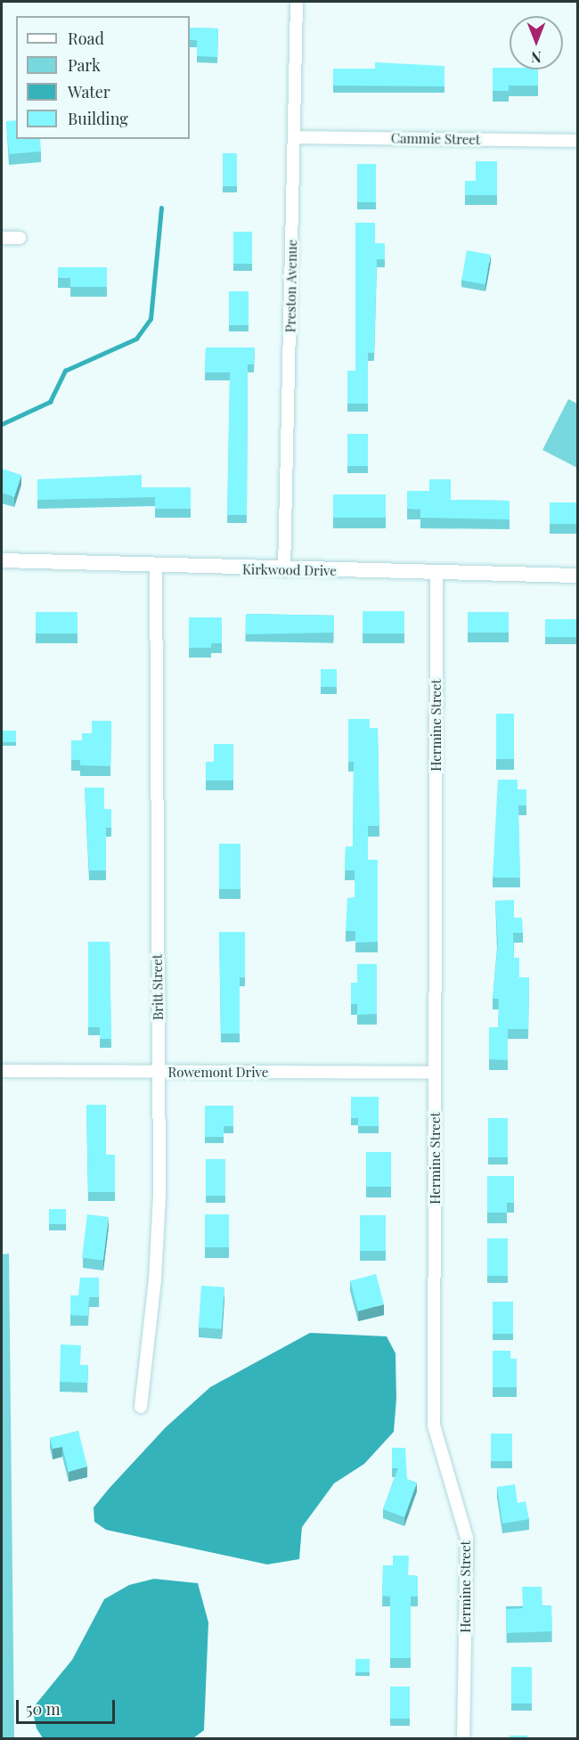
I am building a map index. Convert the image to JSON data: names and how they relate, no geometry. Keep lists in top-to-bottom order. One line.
{"streets":{"street":["Cammie Street","Preston Avenue","Kirkwood Drive","Hermine Street","Britt Street","Rowemont Drive"]},"crossings":[["Cammie Street","Preston Avenue"],["Preston Avenue","Kirkwood Drive"],["Kirkwood Drive","Hermine Street"],["Kirkwood Drive","Britt Street"],["Hermine Street","Rowemont Drive"],["Britt Street","Rowemont Drive"]],"legend":["Road","Park","Water","Building"],"scale_bar":"50 m","north":"bottom"}
